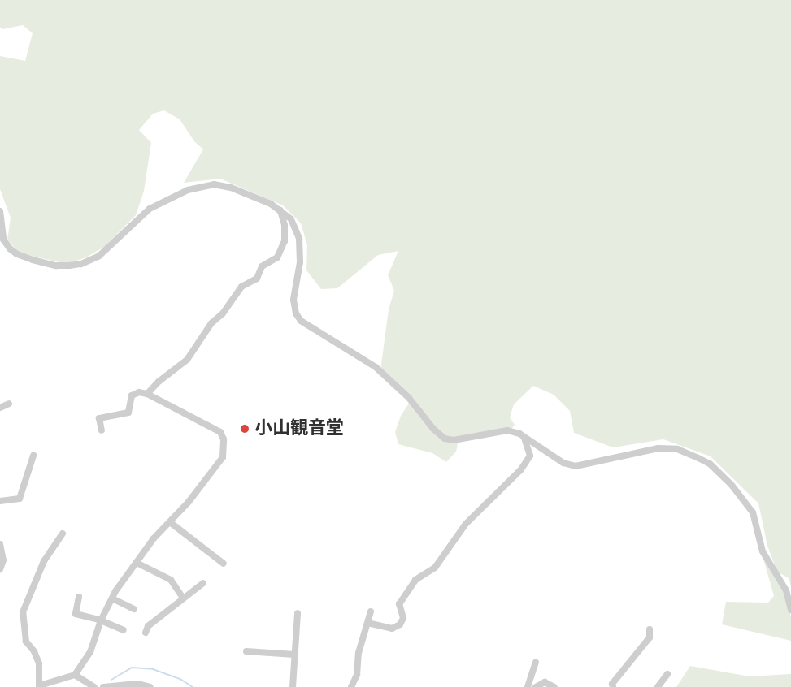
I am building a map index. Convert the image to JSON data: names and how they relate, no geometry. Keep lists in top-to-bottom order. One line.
{"places":["小山観音堂"]}
